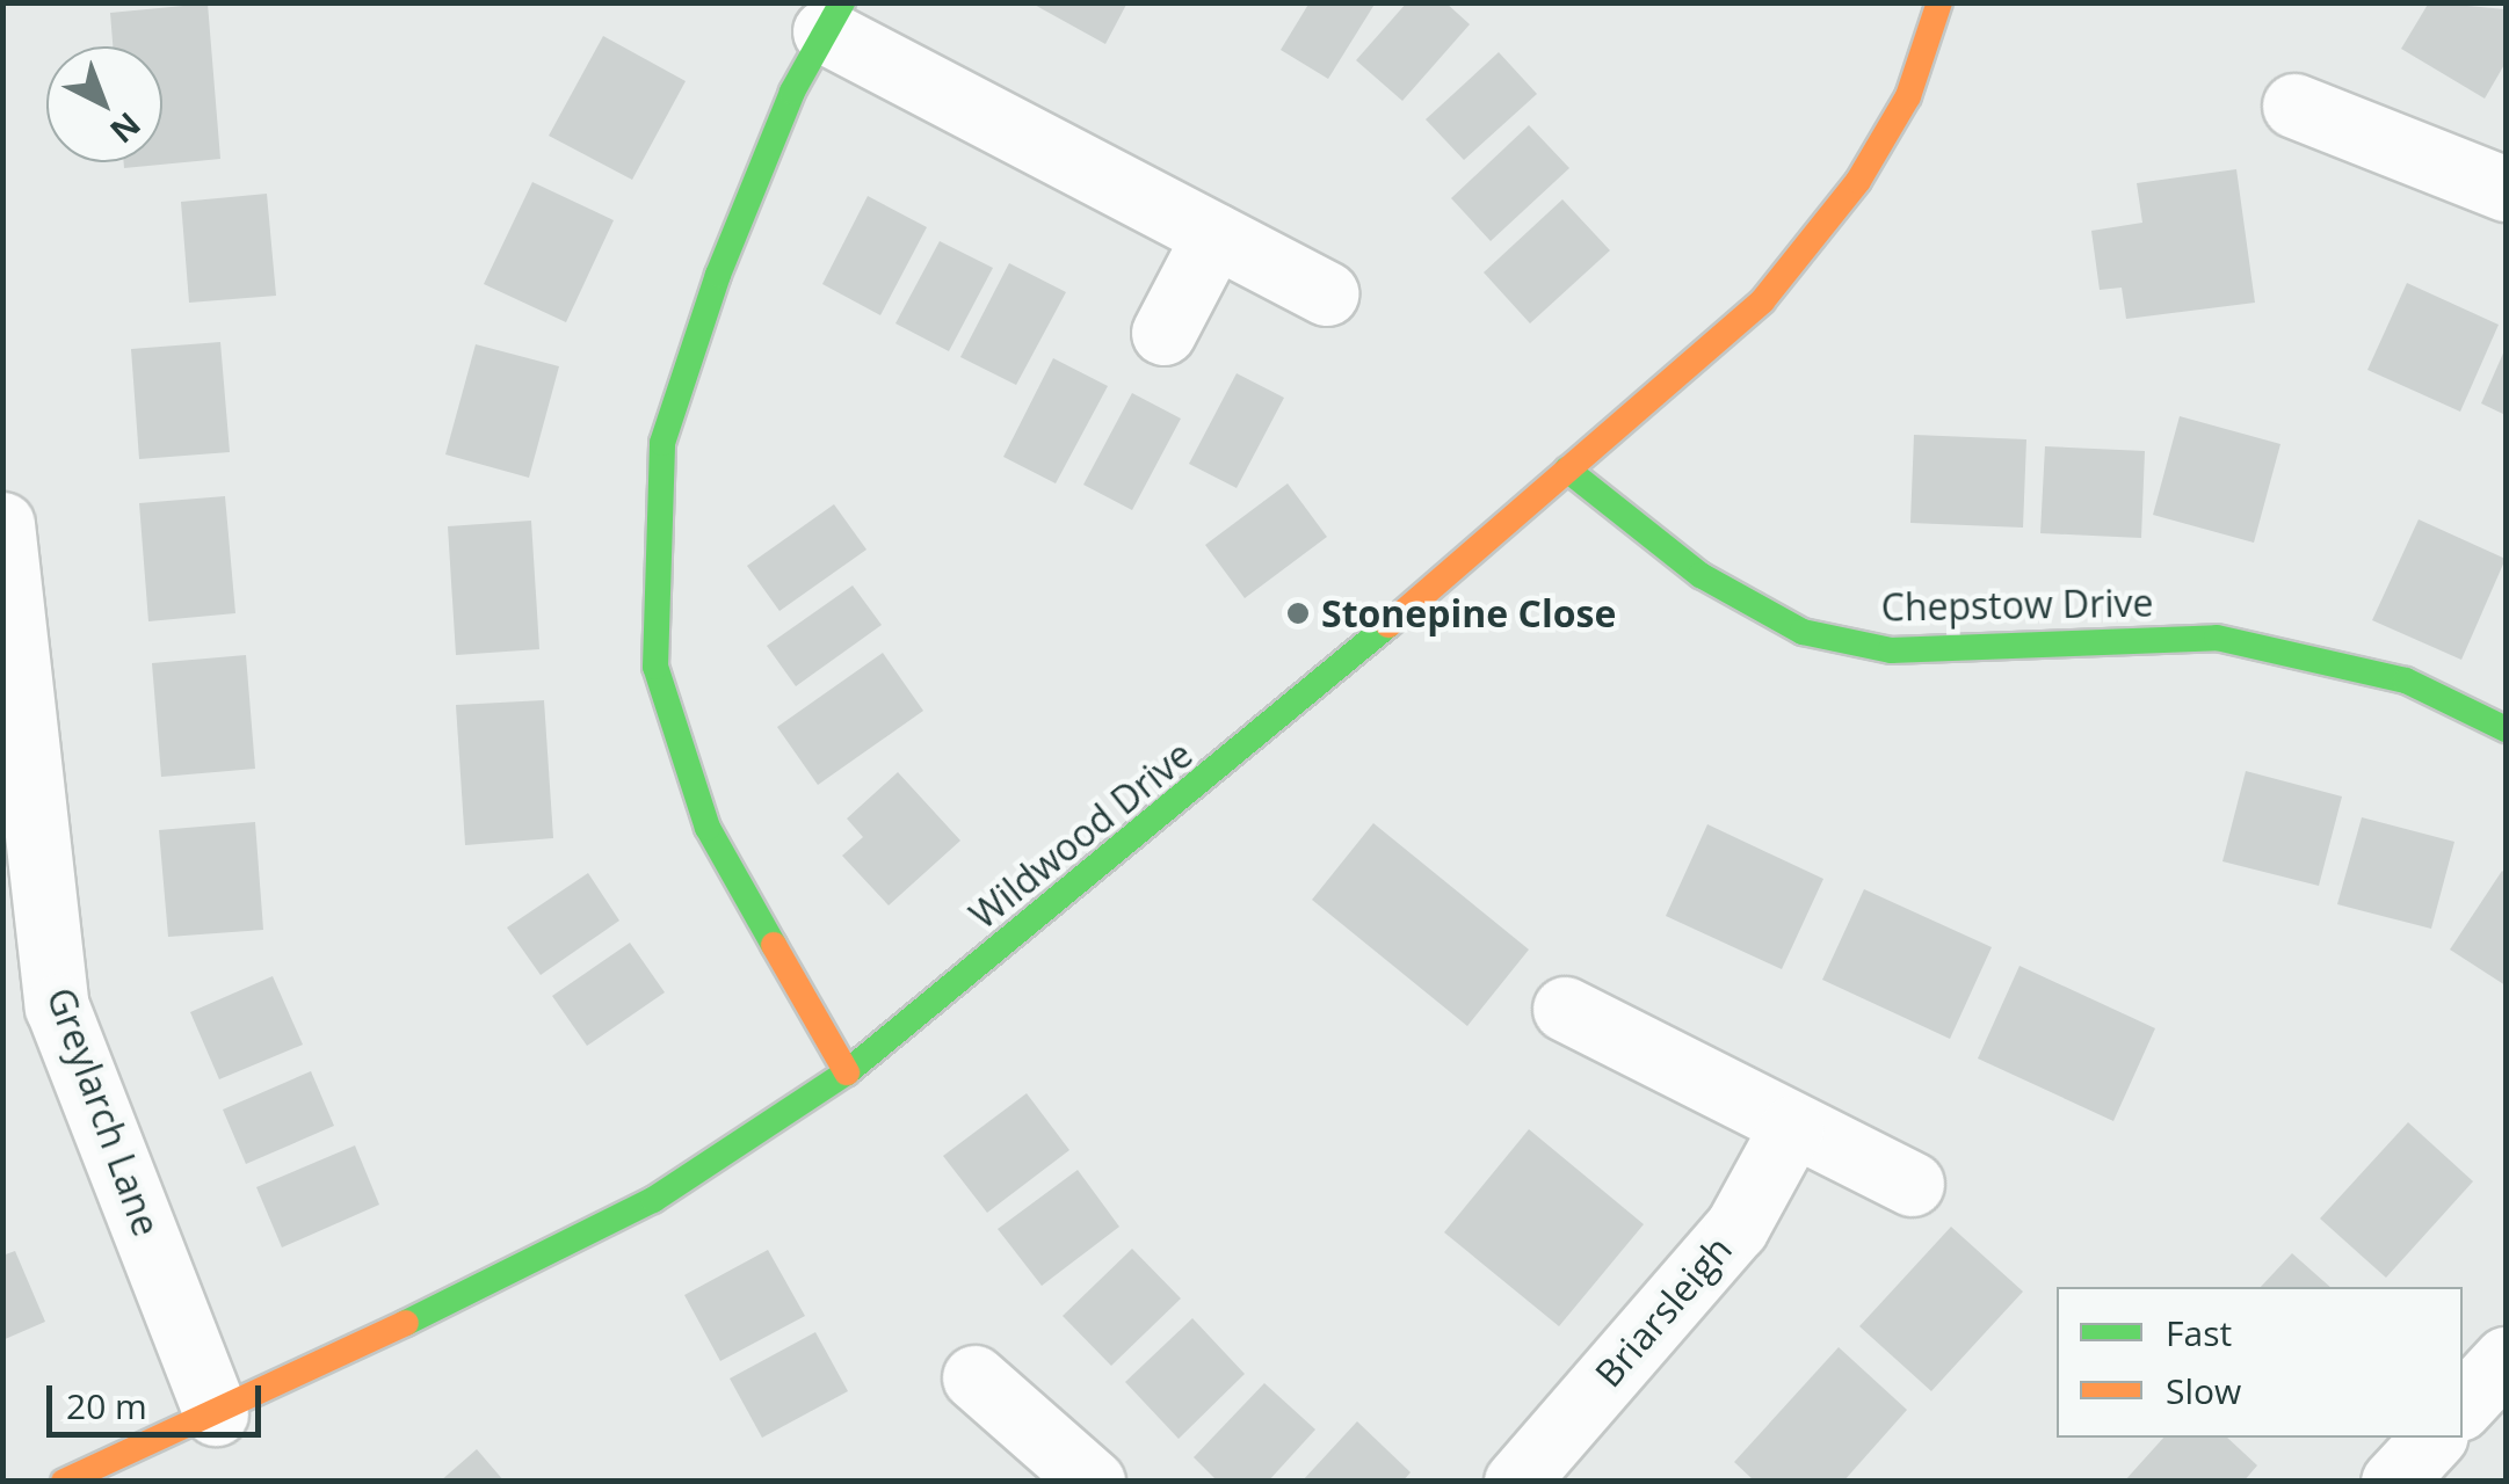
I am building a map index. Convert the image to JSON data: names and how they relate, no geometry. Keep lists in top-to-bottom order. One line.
{"streets":{"street":["Chepstow Drive","Wildwood Drive","Greylarch Lane","Briarsleigh"]},"crossings":[["Chepstow Drive","Wildwood Drive"],["Wildwood Drive","Greylarch Lane"]],"places":["Stonepine Close"],"legend":["Fast","Slow"],"scale_bar":"20 m","north":"bottom right"}
